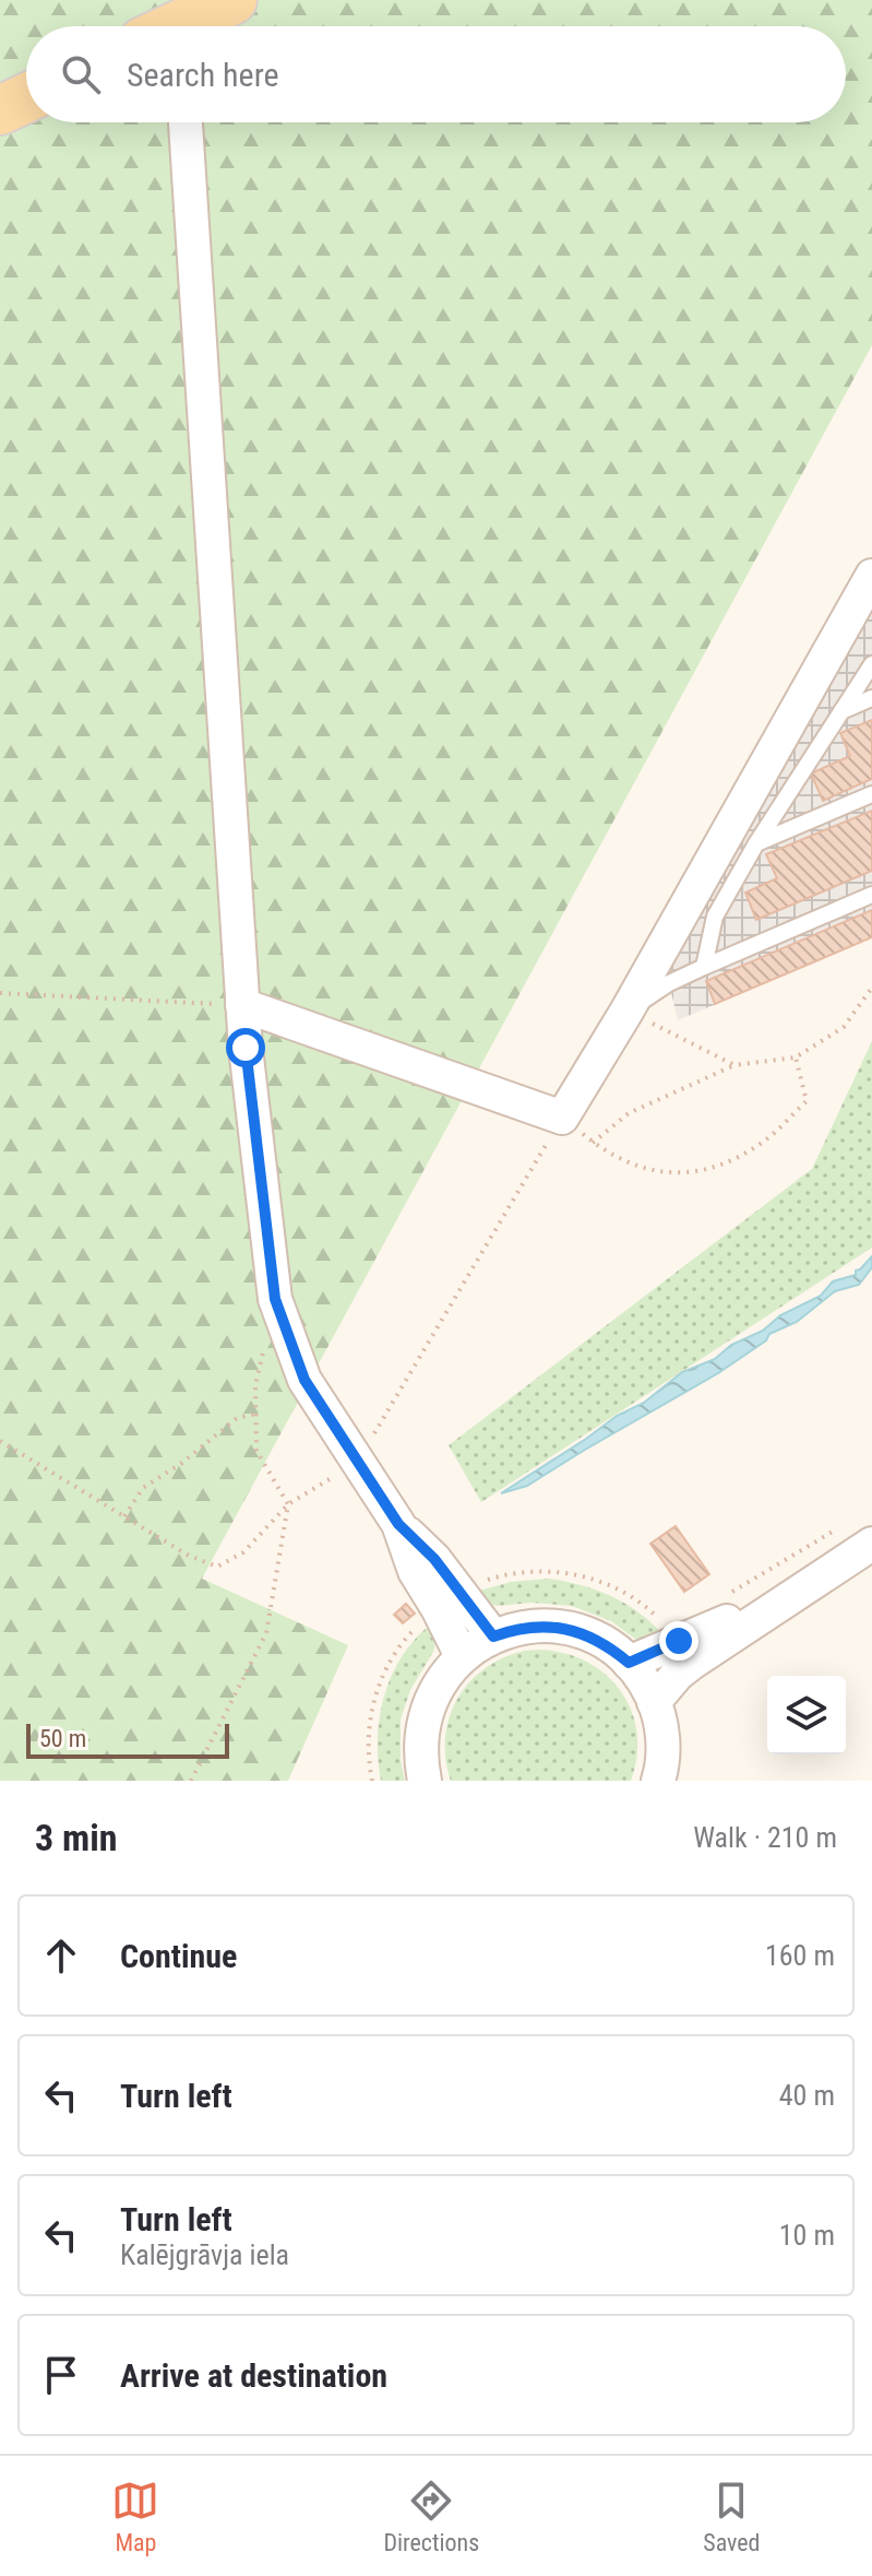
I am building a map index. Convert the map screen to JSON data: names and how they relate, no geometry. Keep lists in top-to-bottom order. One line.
{"scale_bar":"50 m","page":{"search":"Search here","scale":"50 m","heading":["3 min","Walk · 210 m"],"list":[["Continue","160 m"],["Turn left","40 m"],["Turn left","Kalējgrāvja iela","10 m"],"Arrive at destination"],"nav":["Map","Directions","Saved"]}}
